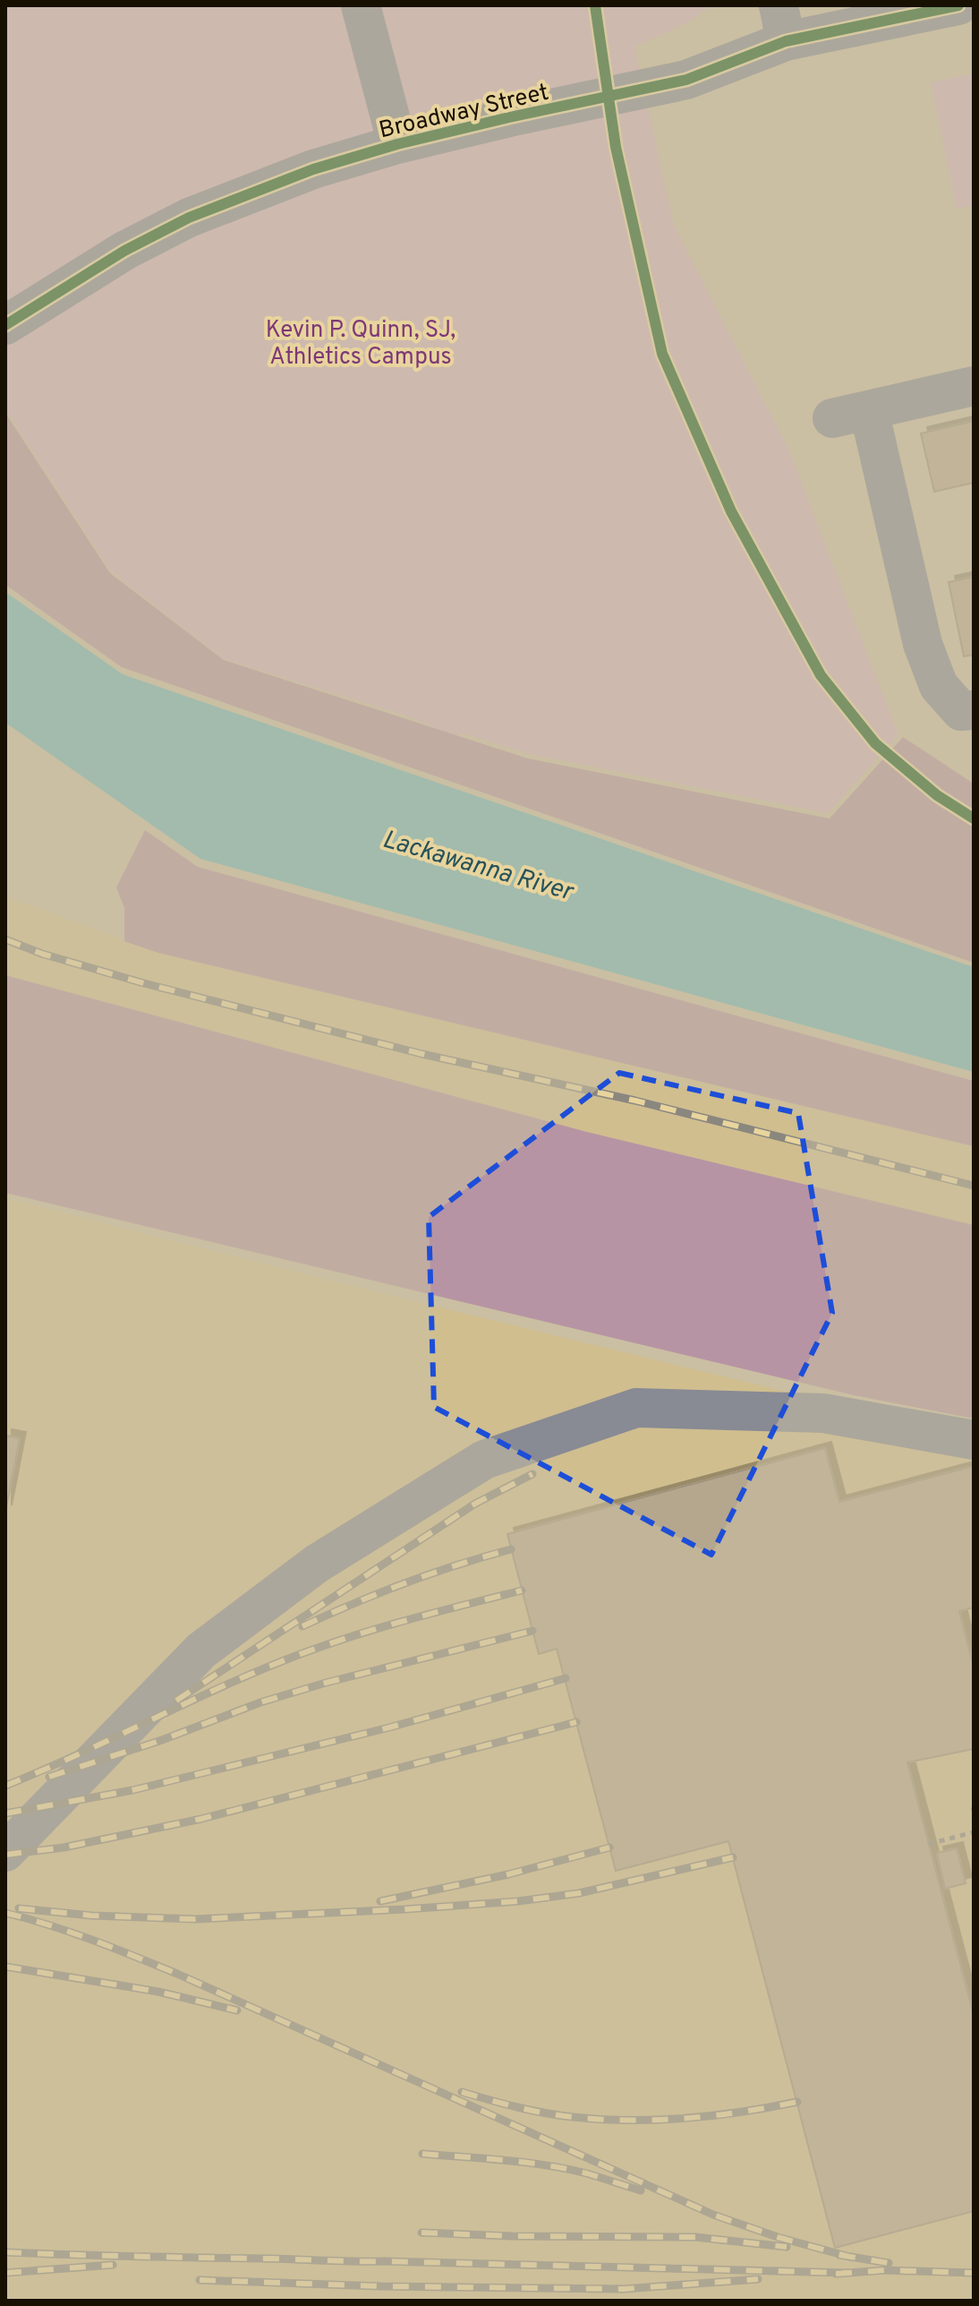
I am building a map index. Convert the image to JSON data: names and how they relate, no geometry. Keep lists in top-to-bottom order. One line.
{"streets":{"street":["Broadway Street"]},"water":["Lackawanna River"],"parks":["Kevin P. Quinn, SJ, Athletics Campus"]}
